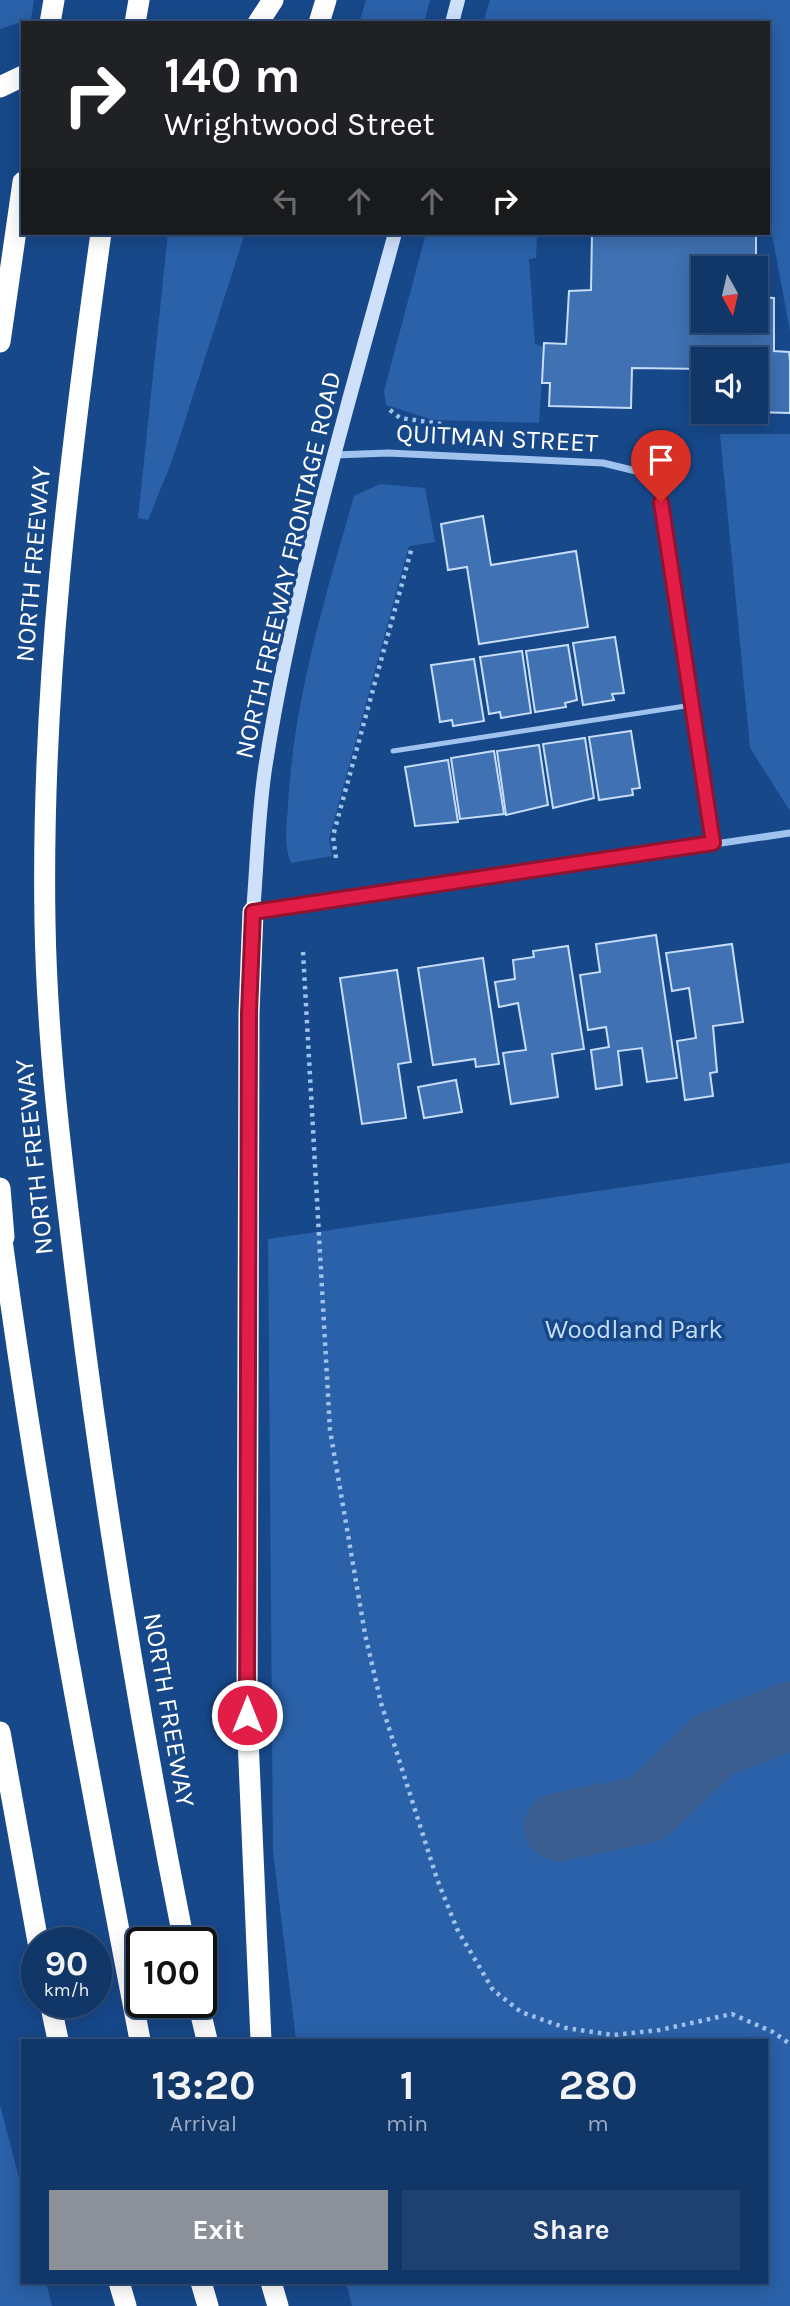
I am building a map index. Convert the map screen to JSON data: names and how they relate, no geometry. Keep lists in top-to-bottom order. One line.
{"streets":{"highway":["NORTH FREEWAY"],"main road":["NORTH FREEWAY FRONTAGE ROAD"],"street":["QUITMAN STREET"]},"crossings":[["QUITMAN STREET","NORTH FREEWAY FRONTAGE ROAD"]],"parks":["Woodland Park"],"north":"bottom","page":{"turn":["140 m","Wrightwood Street"],"speed":"90 km/h","limit":"100","eta":["13:20","Arrival","1","min","280","m"],"buttons":["Exit","Share"]}}
